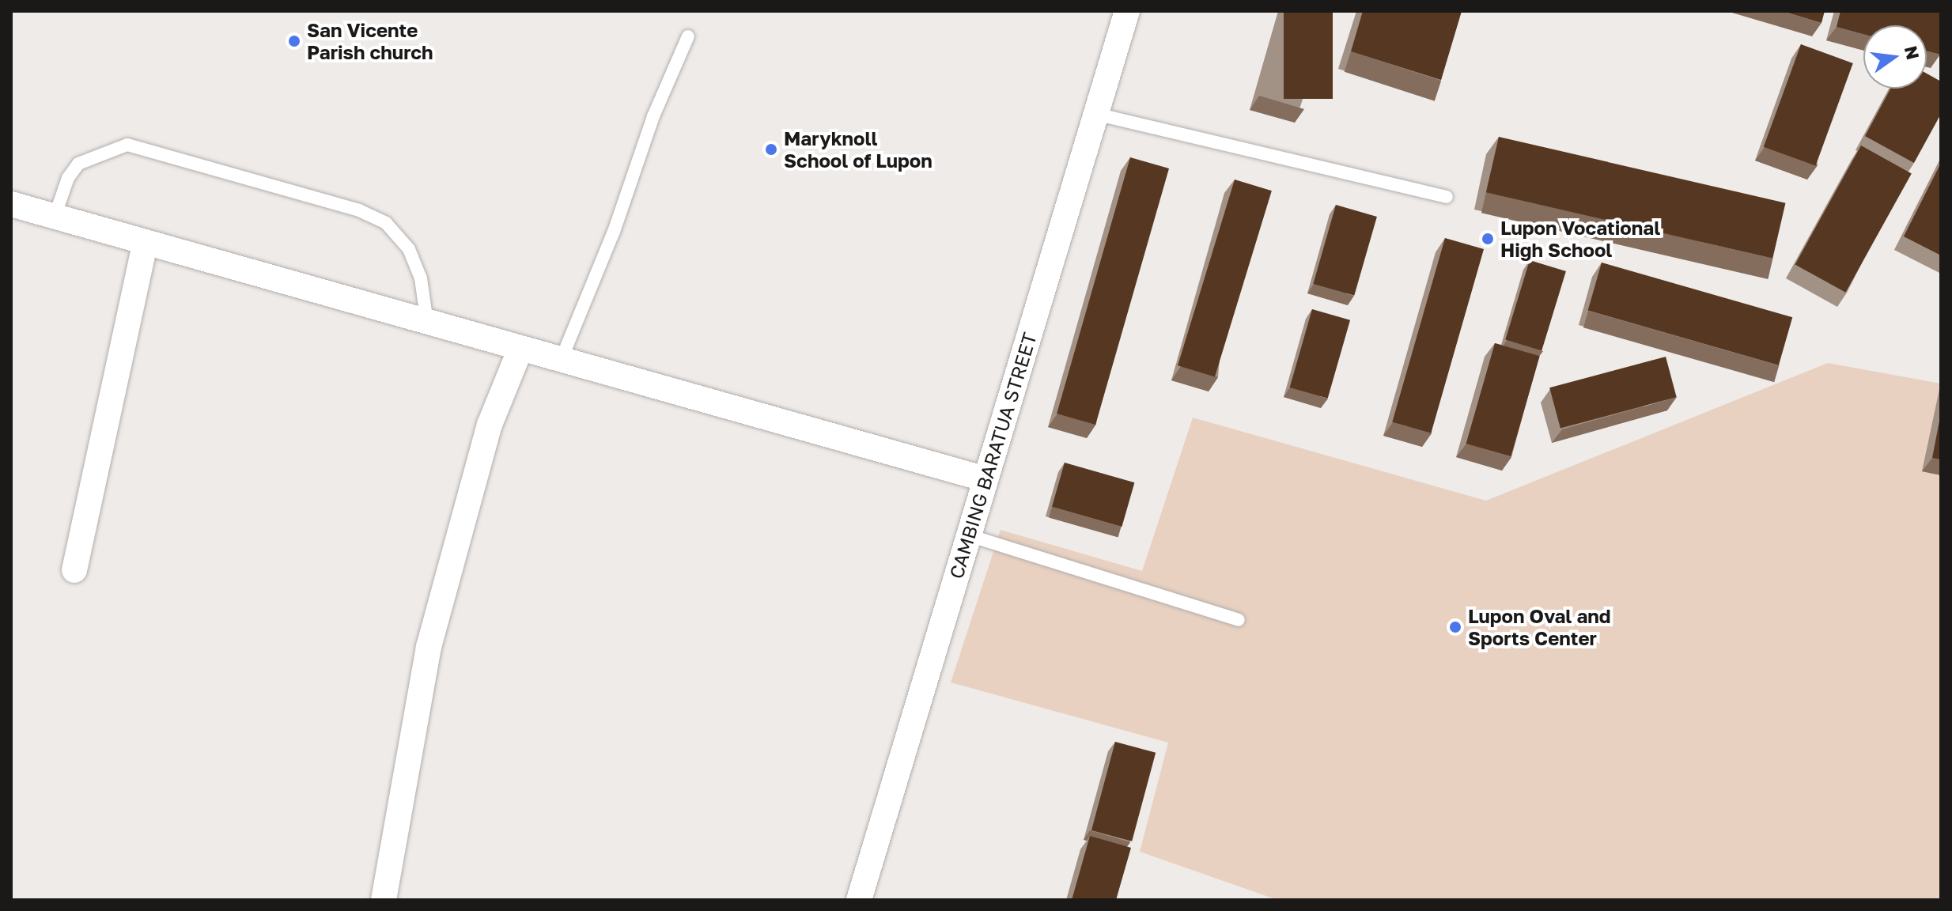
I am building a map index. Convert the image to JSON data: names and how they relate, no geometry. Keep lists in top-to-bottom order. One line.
{"streets":{"street":["CAMBING BARATUA STREET"]},"places":["San Vicente Parish church","Maryknoll School of Lupon","Lupon Vocational High School","Lupon Oval and Sports Center"],"north":"right"}
